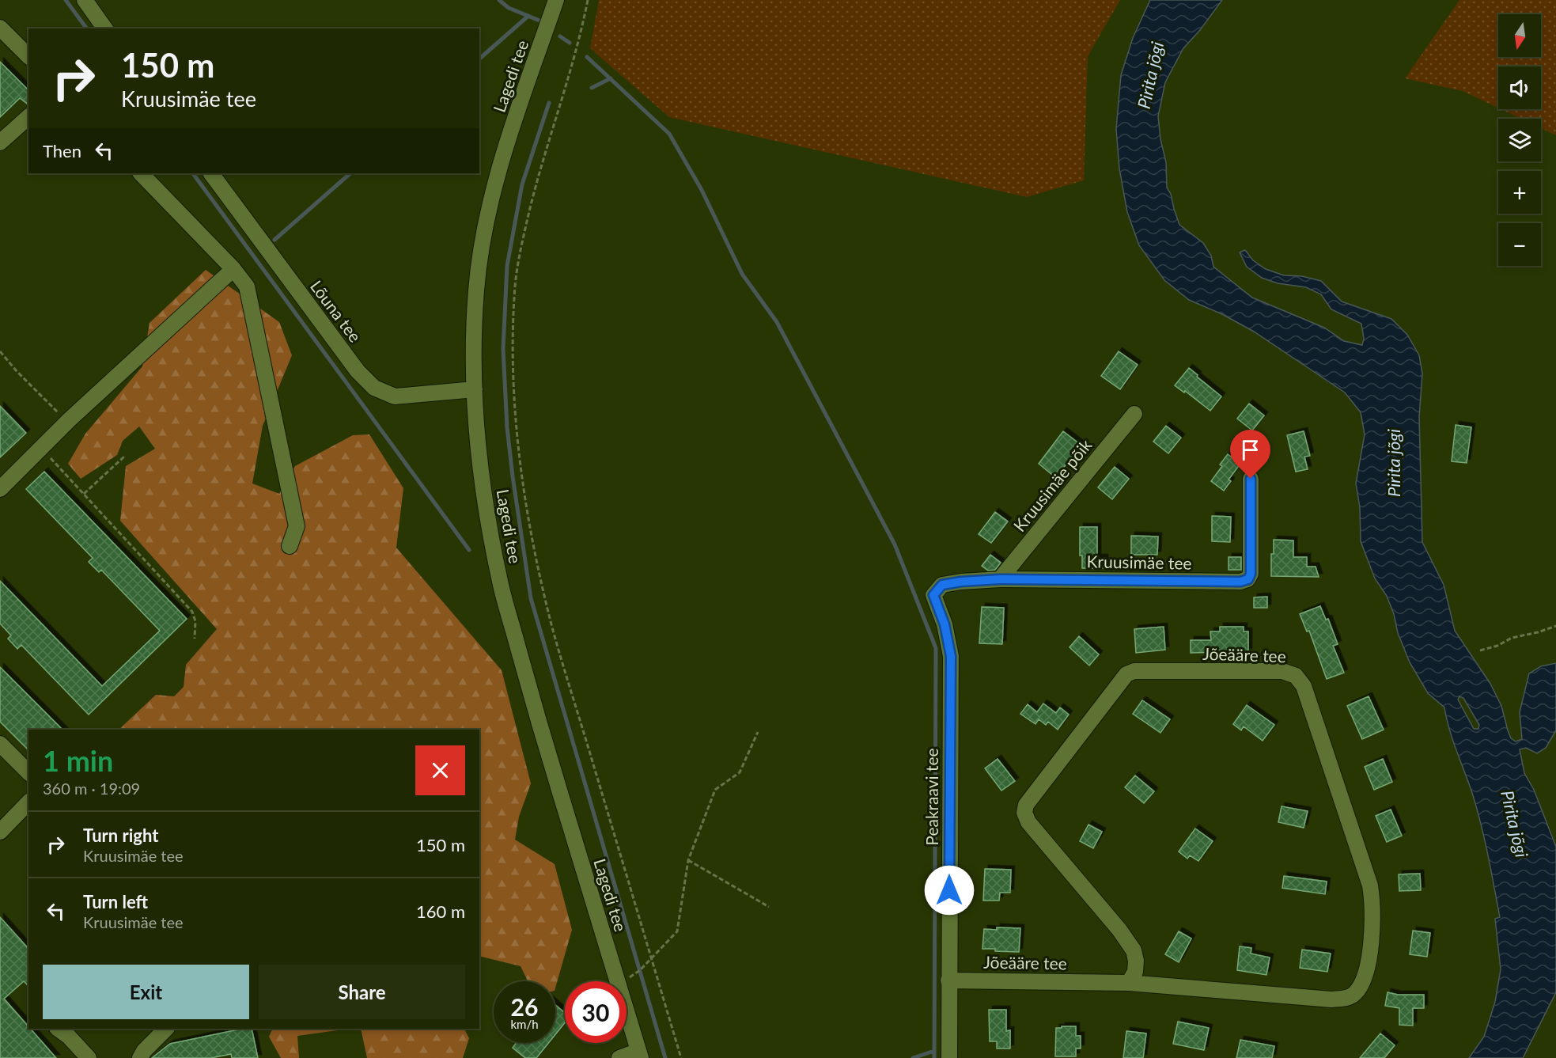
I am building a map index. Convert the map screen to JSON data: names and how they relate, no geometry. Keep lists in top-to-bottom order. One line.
{"streets":{"street":["Lagedi tee","Lõuna tee","Kruusimäe põik","Kruusimäe tee","Jõeääre tee","Peakraavi tee"]},"crossings":[["Lagedi tee","Lõuna tee"],["Kruusimäe põik","Kruusimäe tee"],["Kruusimäe tee","Peakraavi tee"],["Jõeääre tee","Peakraavi tee"]],"water":["Pirita jõgi"],"north":"bottom","page":{"map_buttons":["+","−"],"turn":["150 m","Kruusimäe tee"],"then":"Then","heading":["1 min","360 m · 19:09"],"list":[{"name":"Turn right","note":"Kruusimäe tee","value":"150 m"},{"name":"Turn left","note":"Kruusimäe tee","value":"160 m"}],"buttons":["Exit","Share"],"speed":"26 km/h","limit":"30"}}
